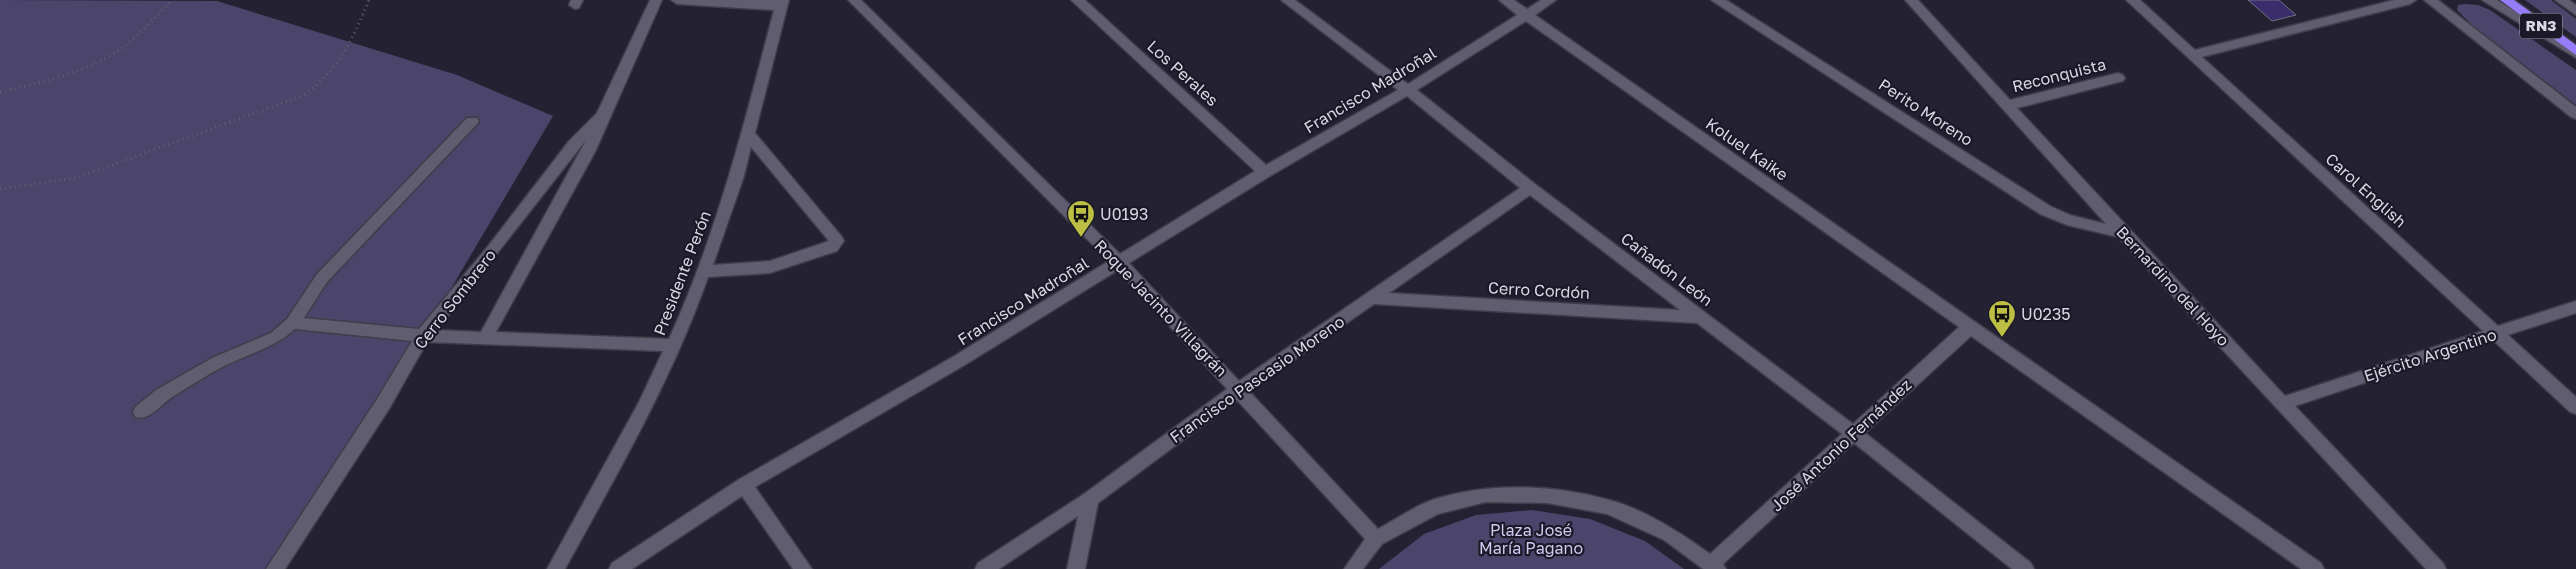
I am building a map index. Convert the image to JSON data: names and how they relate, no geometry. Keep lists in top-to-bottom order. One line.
{"streets":{"highway":["RN3"],"street":["Los Perales","Reconquista","Francisco Madroñal","Perito Moreno","Koluel Kaike","Carol English","Cañadón León","Presidente Perón","Bernardino del Hoyo","Cerro Cordón","Cerro Sombrero","Roque Jacinto Villagrán","Ejército Argentino","Francisco Pascasio Moreno","José Antonio Fernández"]},"crossings":[["Los Perales","Francisco Madroñal"],["Reconquista","Bernardino del Hoyo"],["Francisco Madroñal","Koluel Kaike"],["Francisco Madroñal","Cañadón León"],["Francisco Madroñal","Roque Jacinto Villagrán"],["Perito Moreno","Bernardino del Hoyo"],["Koluel Kaike","José Antonio Fernández"],["Carol English","Ejército Argentino"],["Cañadón León","Cerro Cordón"],["Cañadón León","Francisco Pascasio Moreno"],["Cañadón León","José Antonio Fernández"],["Bernardino del Hoyo","Ejército Argentino"],["Cerro Cordón","Francisco Pascasio Moreno"],["Roque Jacinto Villagrán","Francisco Pascasio Moreno"]],"parks":["Plaza José María Pagano"],"places":{"bus stop":["U0193","U0235"]}}
